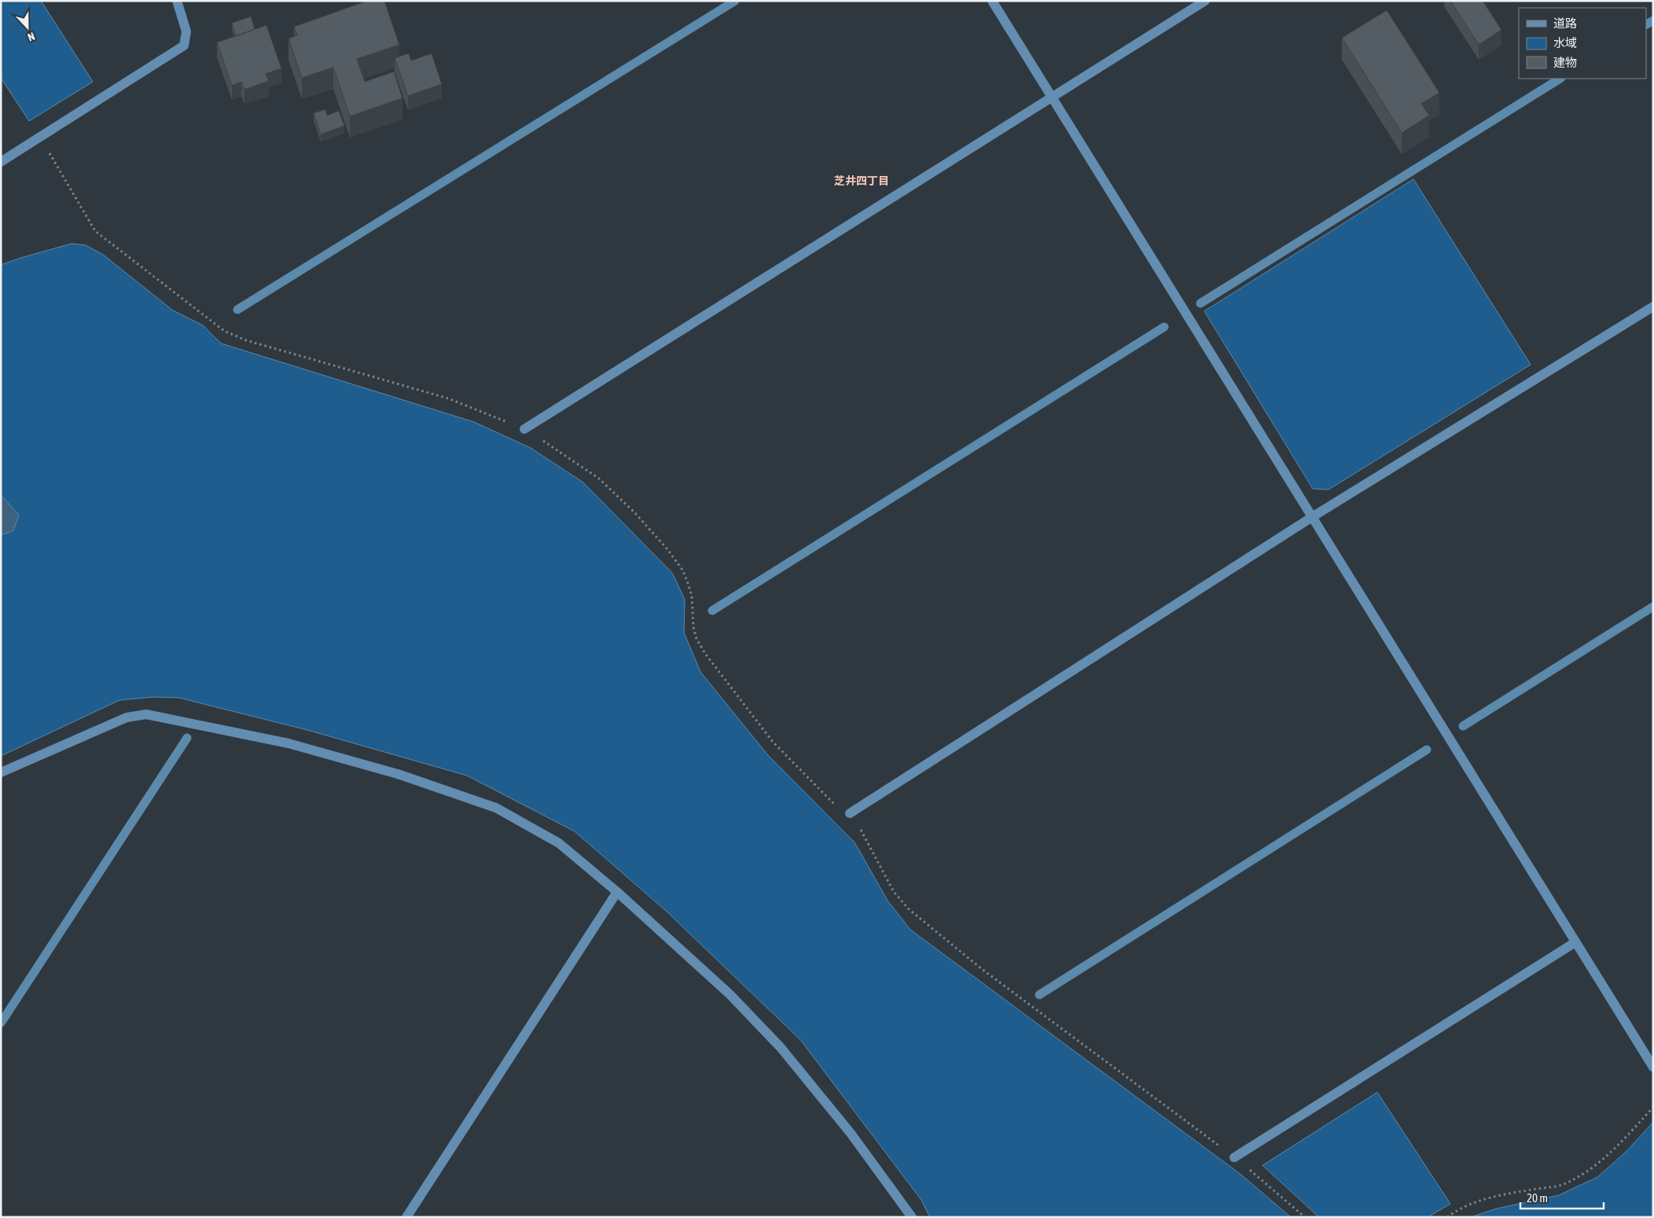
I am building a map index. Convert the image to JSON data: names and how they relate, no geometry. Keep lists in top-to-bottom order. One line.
{"districts":["芝井四丁目"],"legend":["道路","水域","建物"],"scale_bar":"20 m","north":"bottom"}
